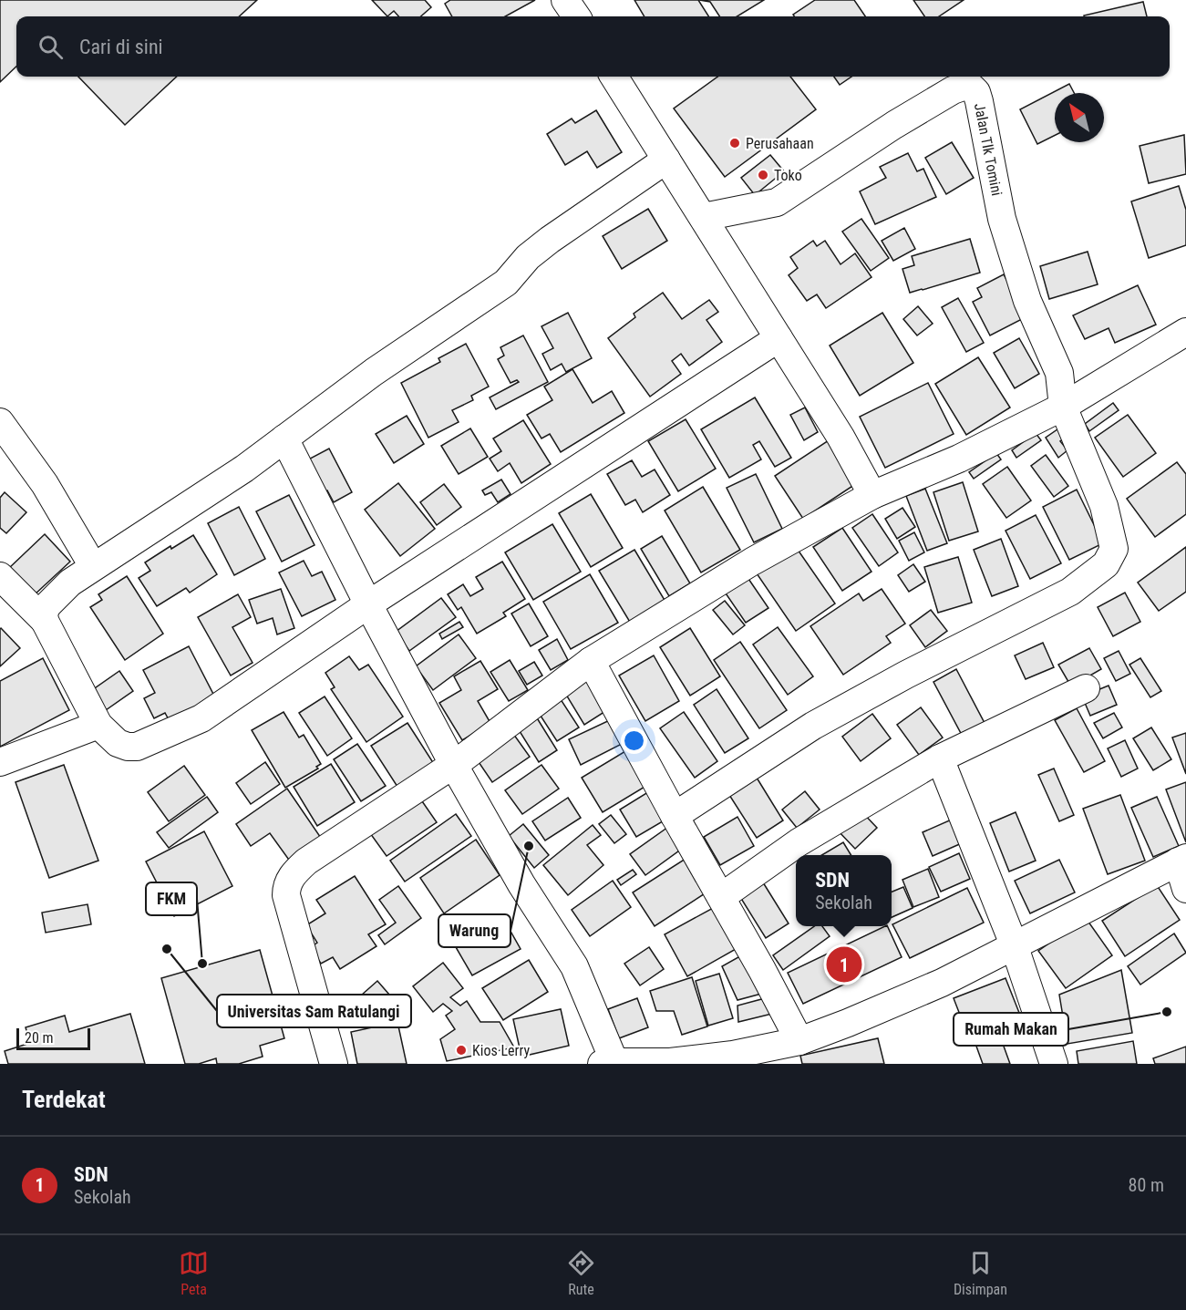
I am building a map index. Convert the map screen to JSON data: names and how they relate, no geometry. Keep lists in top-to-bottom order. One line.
{"streets":{"street":["Jalan Tlk Tomini"]},"places":["Perusahaan","Toko","Warung","Universitas Sam Ratulangi","FKM","Rumah Makan","Kios Lerry"],"scale_bar":"20 m","north":"top left","page":{"search":"Cari di sini","popup":["SDN","Sekolah"],"pins":"1","scale":"20 m","heading":"Terdekat","list":[{"mark":"1","name":"SDN","note":"Sekolah","value":"80 m"}],"nav":["Peta","Rute","Disimpan"]}}
